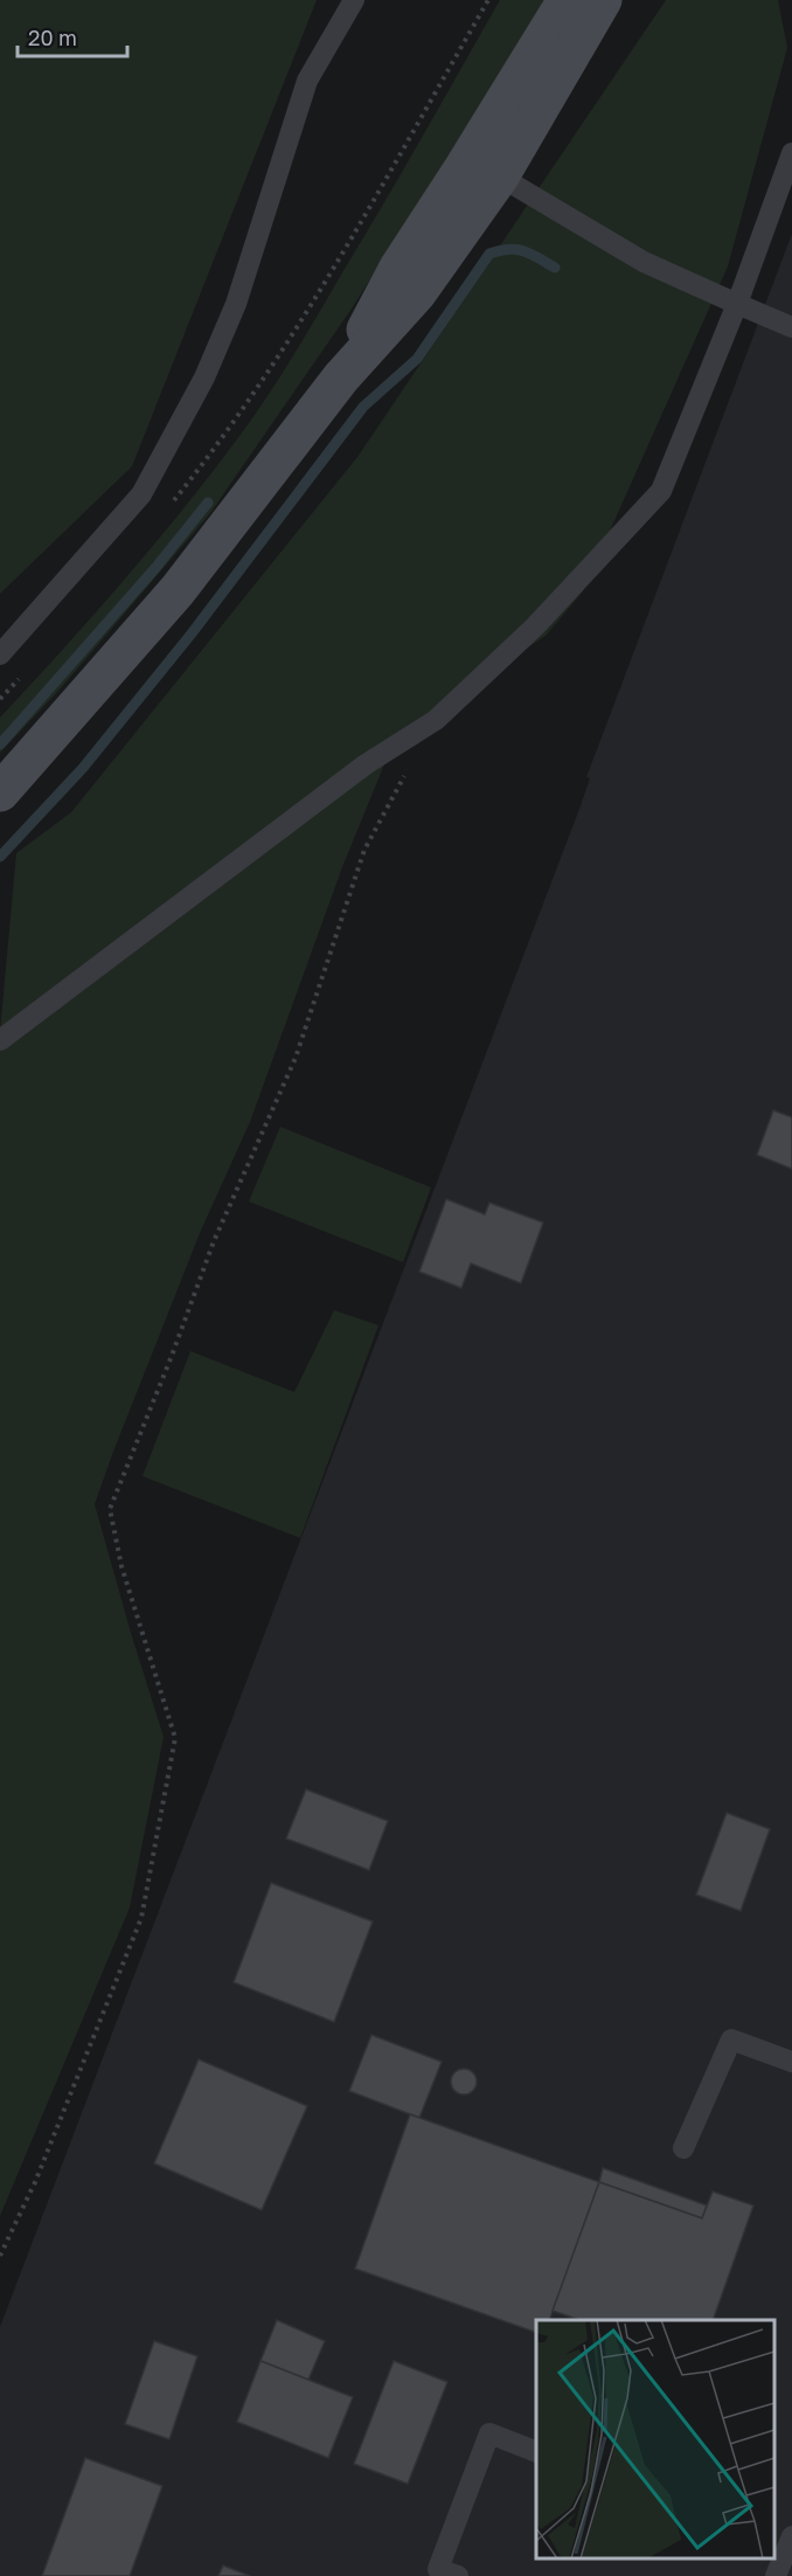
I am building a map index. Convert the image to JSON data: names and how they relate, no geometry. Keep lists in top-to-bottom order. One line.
{"scale_bar":"20 m"}
